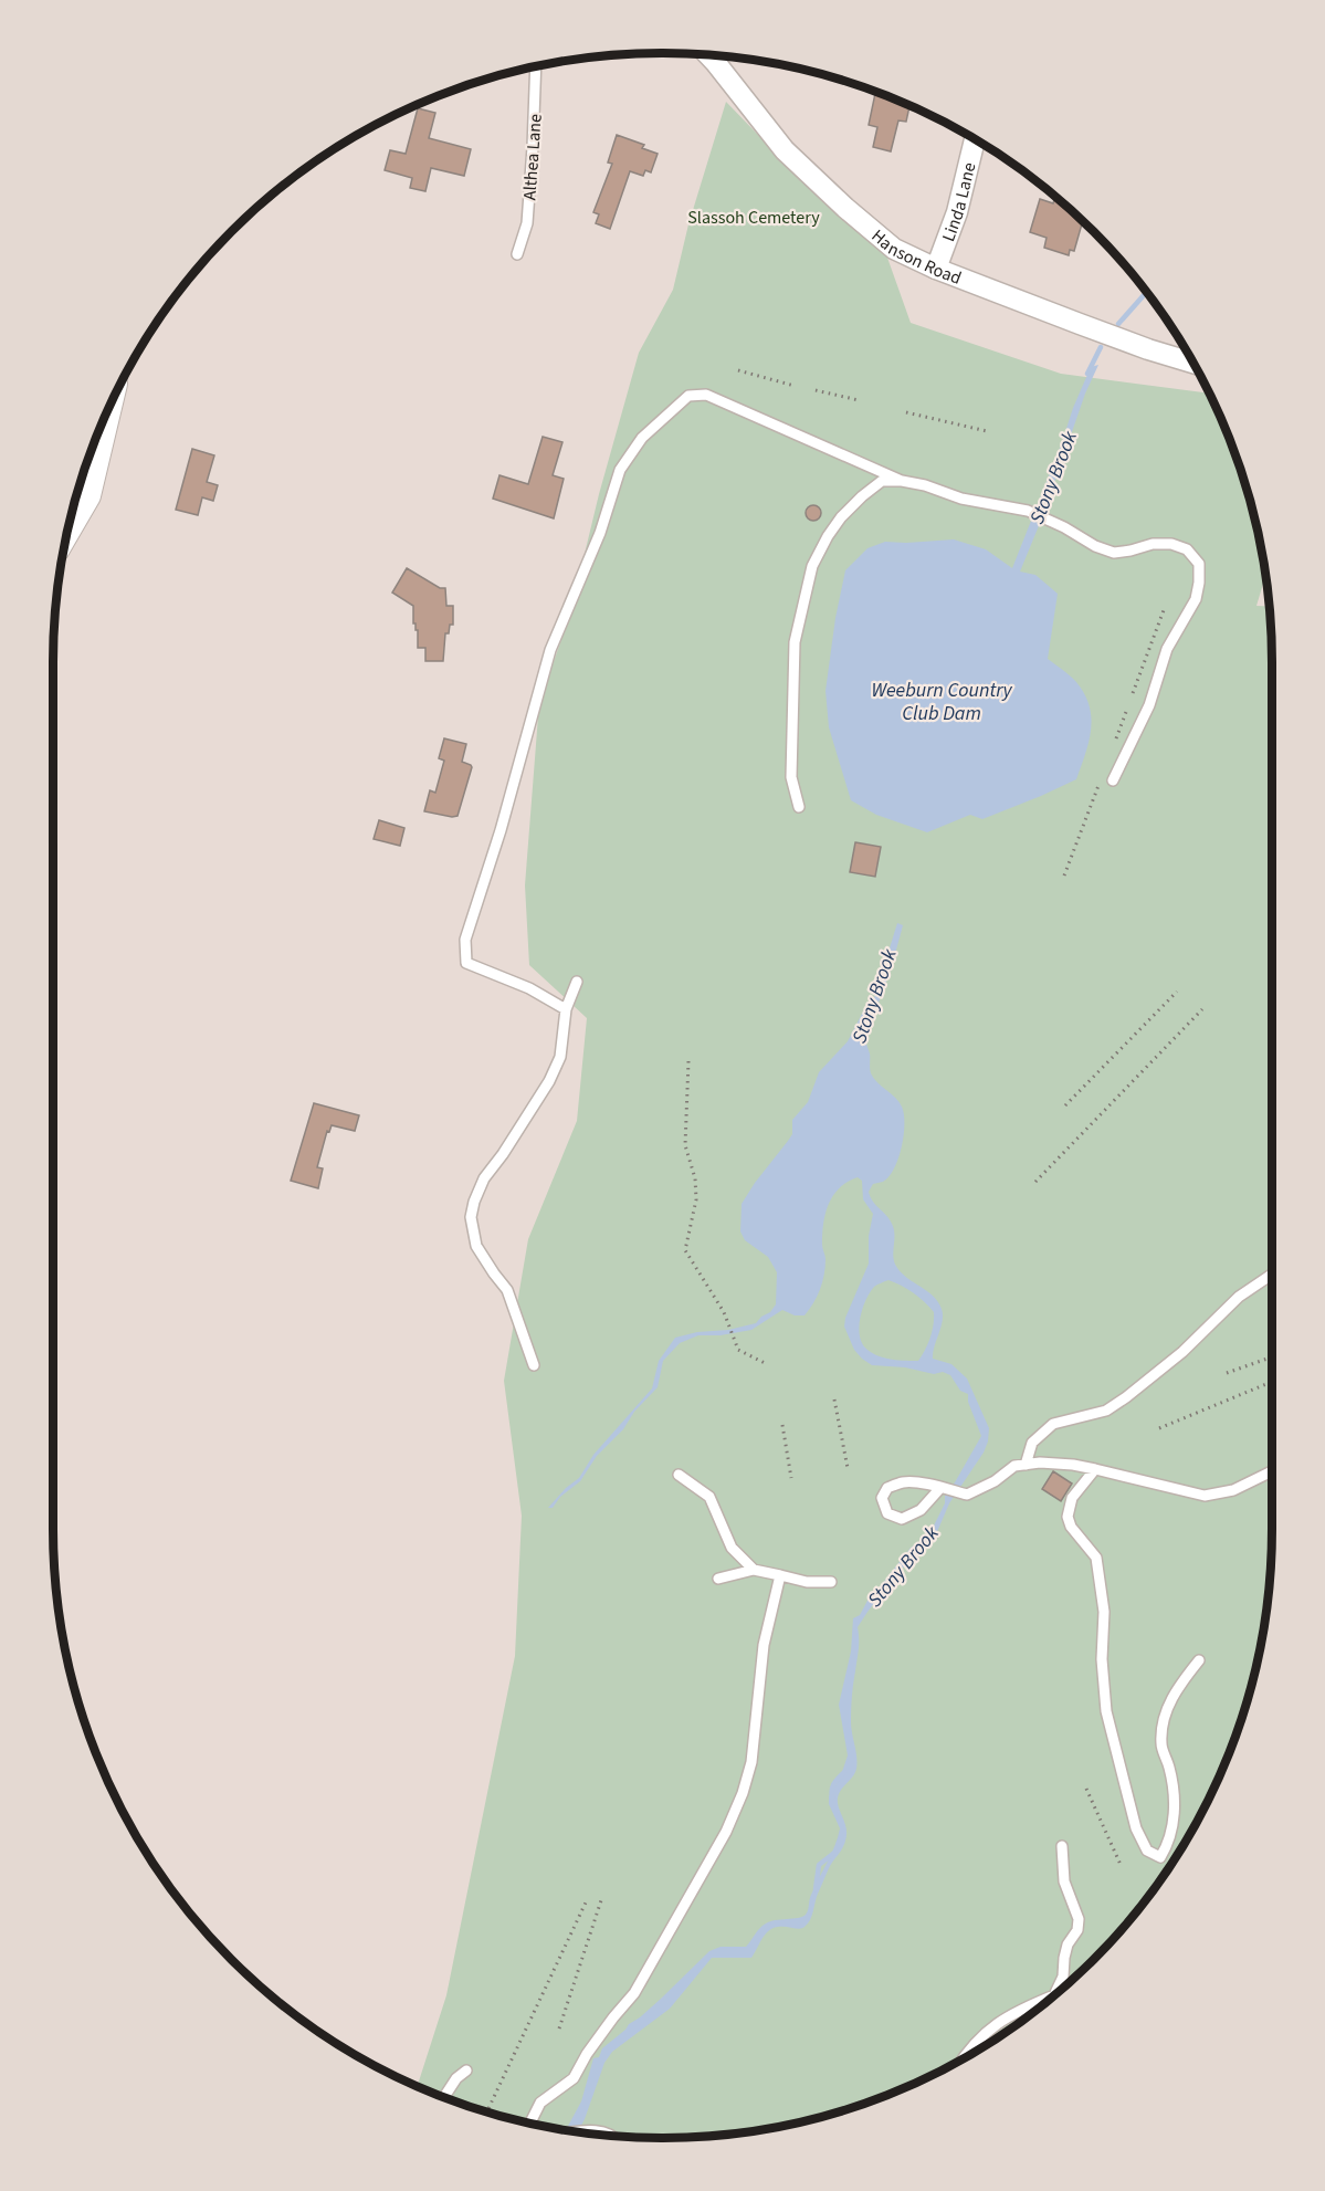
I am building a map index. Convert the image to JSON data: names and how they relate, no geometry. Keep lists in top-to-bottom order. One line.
{"streets":{"street":["Linda Lane","Hanson Road"],"lane":["Althea Lane"]},"crossings":[["Linda Lane","Hanson Road"]],"water":["Stony Brook","Weeburn Country Club Dam"],"parks":["Slassoh Cemetery"]}
